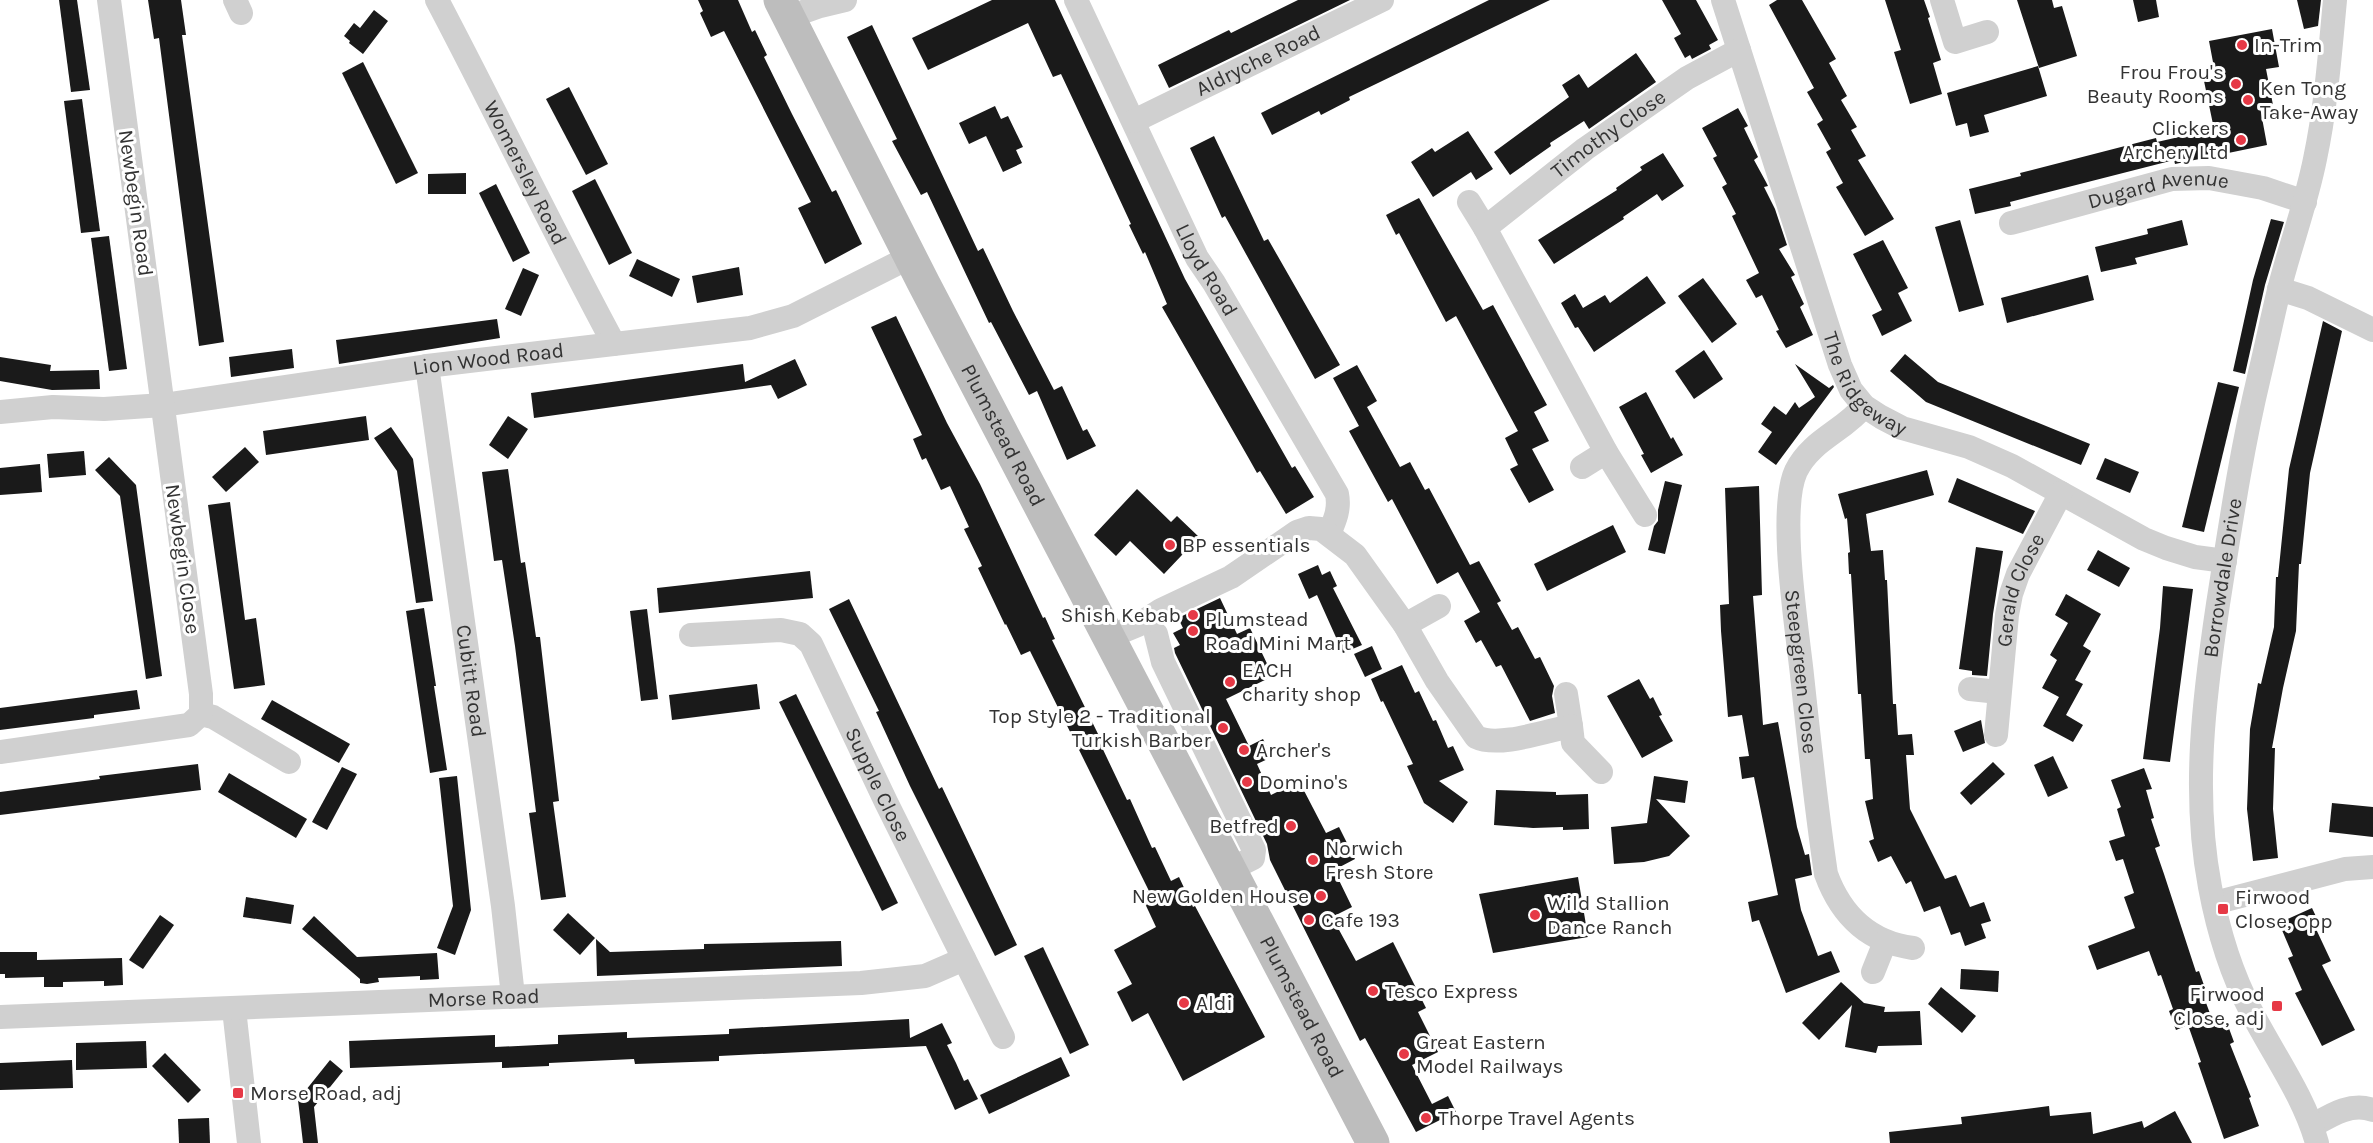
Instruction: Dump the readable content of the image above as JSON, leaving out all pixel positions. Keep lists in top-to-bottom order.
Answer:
{
  "streets": {
    "main road": ["Plumstead Road"],
    "street": [
      "Aldryche Road",
      "Timothy Close",
      "Womersley Road",
      "Dugard Avenue",
      "Newbegin Road",
      "Lloyd Road",
      "Lion Wood Road",
      "The Ridgeway",
      "Newbegin Close",
      "Borrowdale Drive",
      "Gerald Close",
      "Steepgreen Close",
      "Cubitt Road",
      "Supple Close",
      "Morse Road"
    ]
  },
  "crossings": [
    ["Aldryche Road", "Lloyd Road"],
    ["Timothy Close", "The Ridgeway"],
    ["Womersley Road", "Lion Wood Road"],
    ["Dugard Avenue", "Borrowdale Drive"],
    ["Newbegin Road", "Lion Wood Road"],
    ["Newbegin Road", "Newbegin Close"],
    ["Lion Wood Road", "Plumstead Road"],
    ["Lion Wood Road", "Newbegin Close"],
    ["Lion Wood Road", "Cubitt Road"],
    ["The Ridgeway", "Borrowdale Drive"],
    ["The Ridgeway", "Gerald Close"],
    ["The Ridgeway", "Steepgreen Close"],
    ["Cubitt Road", "Morse Road"],
    ["Supple Close", "Morse Road"]
  ],
  "places": {
    "other": [
      "In-Trim",
      "Frou Frou's Beauty Rooms",
      "Ken Tong Take-Away",
      "Clickers Archery Ltd",
      "BP essentials",
      "Shish Kebab",
      "Plumstead Road Mini Mart",
      "EACH charity shop",
      "Top Style 2 - Traditional Turkish Barber",
      "Archer's",
      "Domino's",
      "Betfred",
      "Norwich Fresh Store",
      "New Golden House",
      "Wild Stallion Dance Ranch",
      "Cafe 193",
      "Tesco Express",
      "Aldi",
      "Great Eastern Model Railways",
      "Thorpe Travel Agents"
    ],
    "transit": ["Firwood Close, opp", "Firwood Close, adj", "Morse Road, adj"]
  }
}
